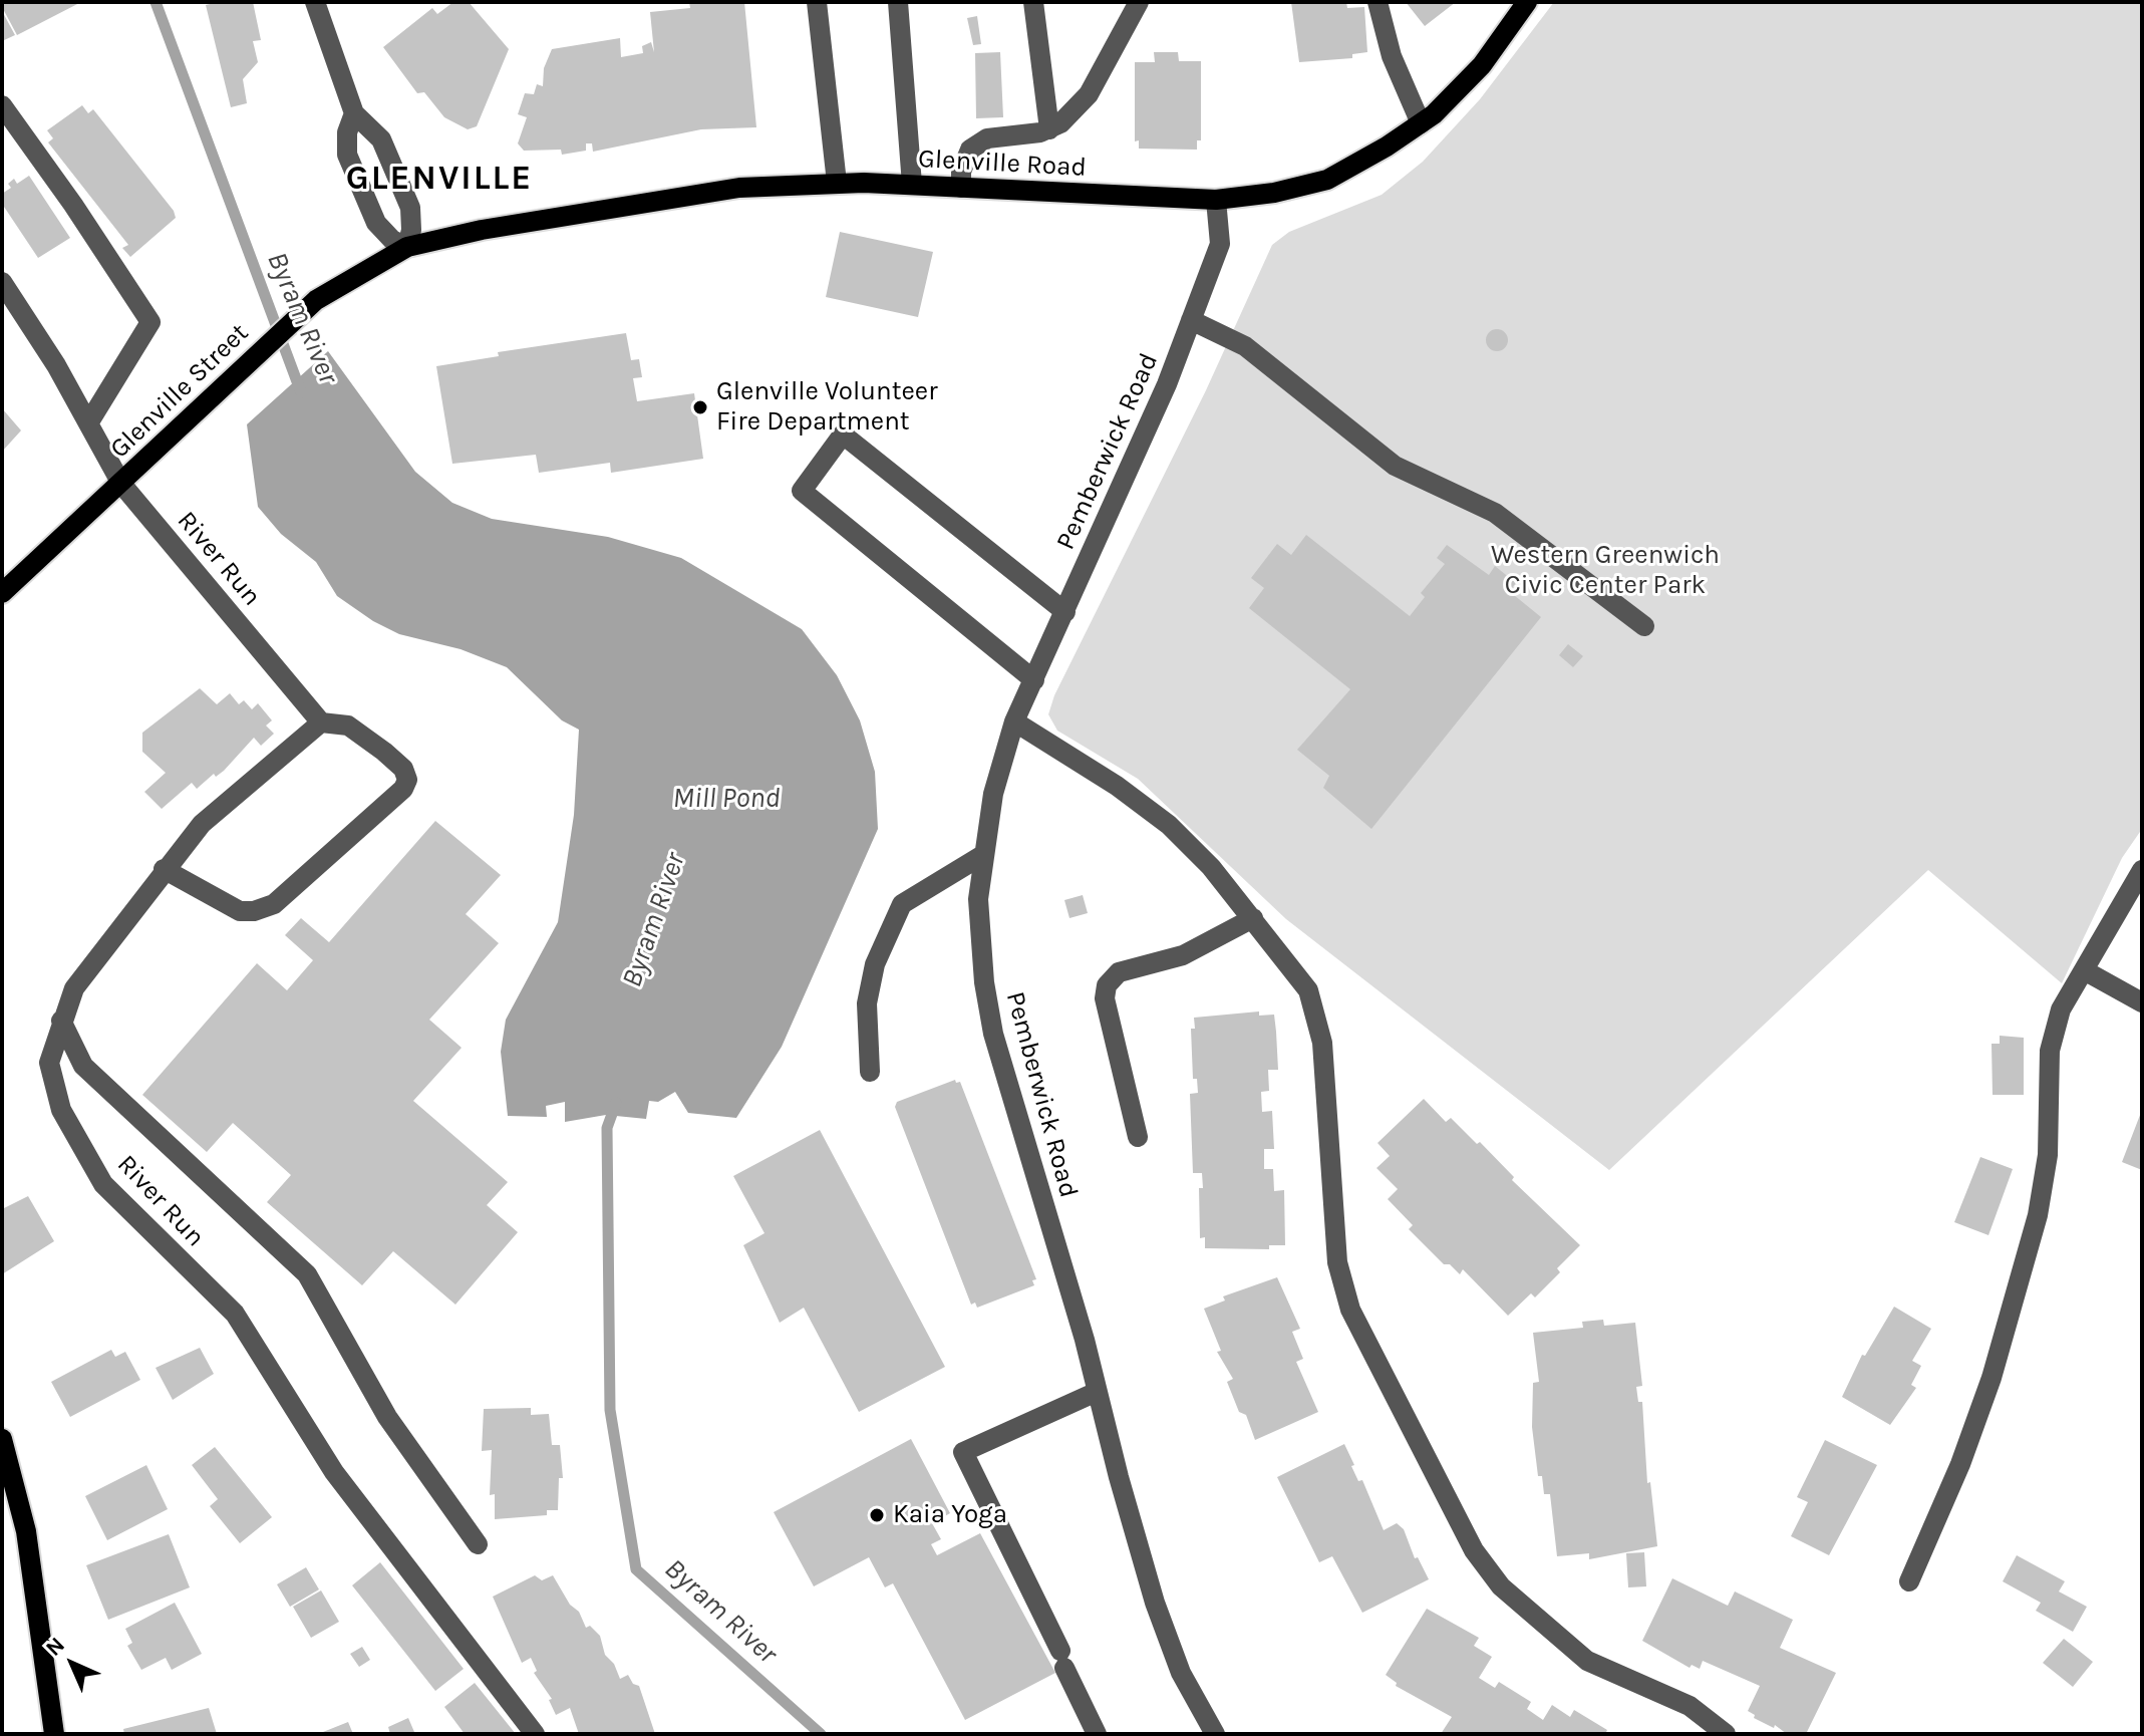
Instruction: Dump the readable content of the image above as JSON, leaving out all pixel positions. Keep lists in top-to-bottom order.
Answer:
{
  "streets": {
    "main road": ["Glenville Road", "Glenville Street"],
    "street": ["Pemberwick Road", "River Run"]
  },
  "crossings": [
    ["Glenville Road", "Glenville Street"],
    ["Glenville Road", "Pemberwick Road"],
    ["Glenville Street", "River Run"]
  ],
  "districts": ["GLENVILLE"],
  "water": ["Byram River", "Mill Pond"],
  "parks": ["Western Greenwich Civic Center Park"],
  "places": ["Glenville Volunteer Fire Department", "Kaia Yoga"],
  "north": "top left"
}
